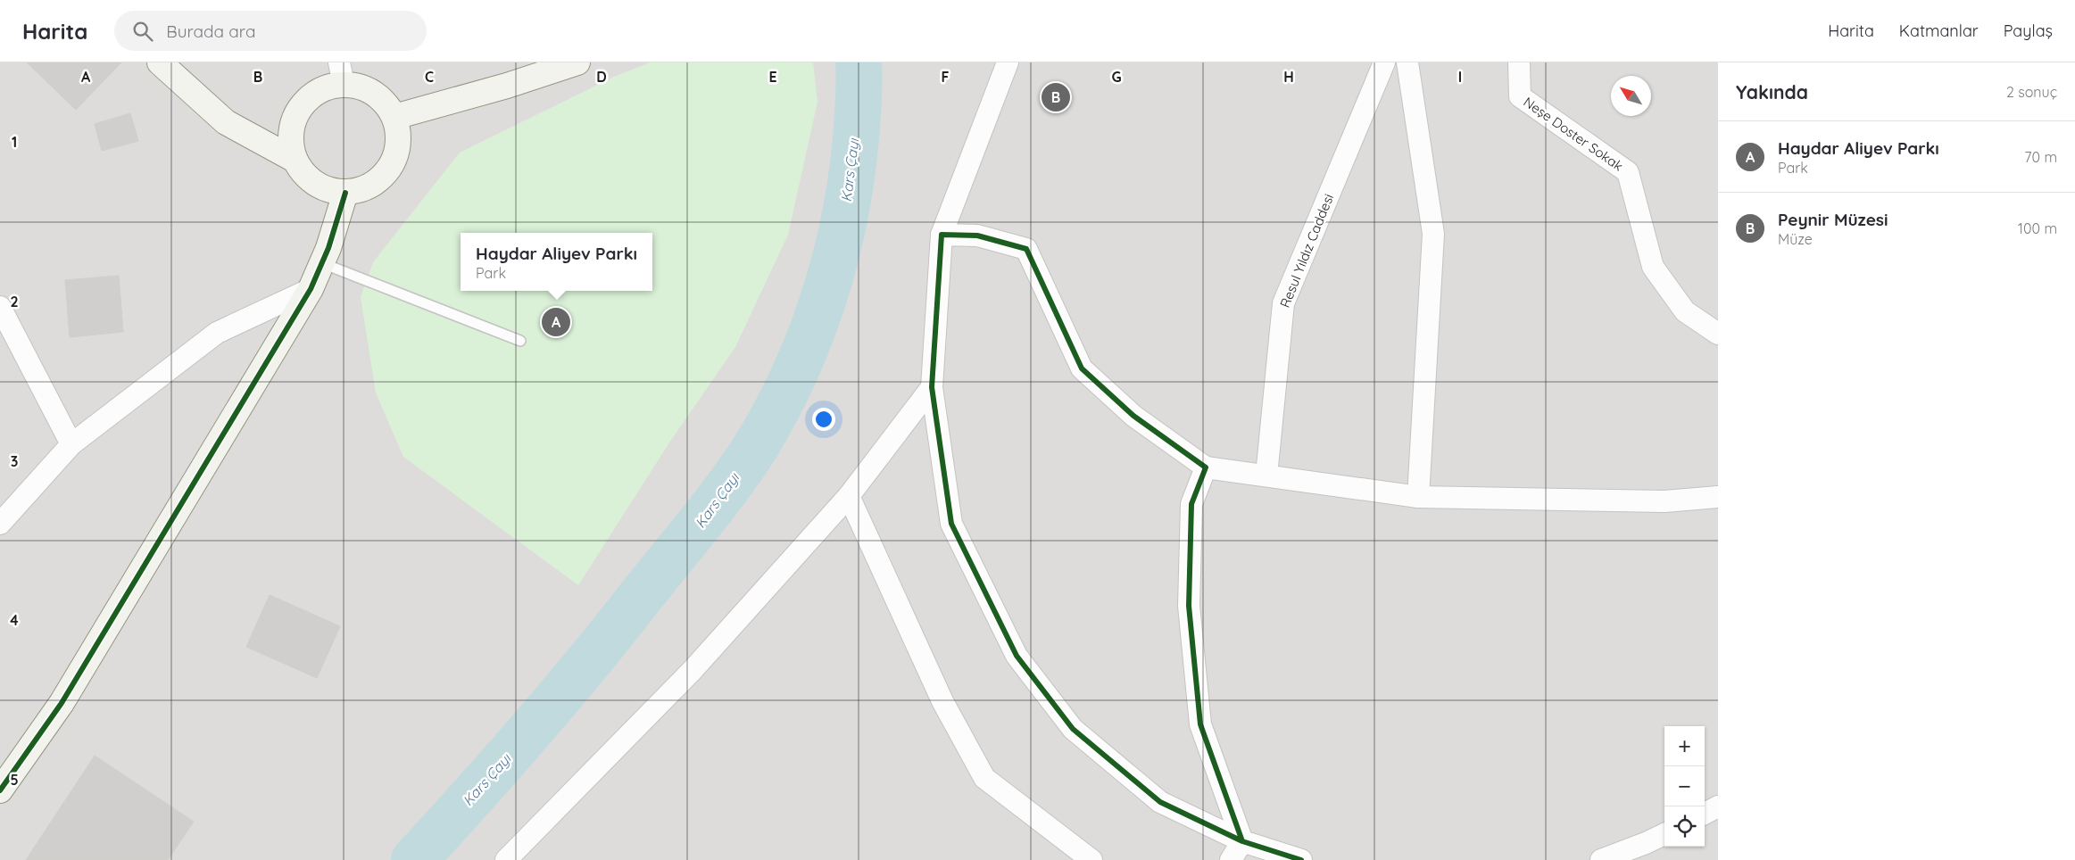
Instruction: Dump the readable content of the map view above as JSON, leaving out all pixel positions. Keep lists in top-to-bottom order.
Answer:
{
  "streets": {
    "street": ["Neşe Doster Sokak", "Resul Yıldız Caddesi"]
  },
  "water": ["Kars Çayı"],
  "north": "top left",
  "page": {
    "header": "Harita",
    "search": "Burada ara",
    "nav": ["Harita", "Katmanlar", "Paylaş"],
    "heading": ["Yakında", "2 sonuç"],
    "pins": ["B", "A"],
    "list": [
      {
        "mark": "A",
        "name": "Haydar Aliyev Parkı",
        "note": "Park",
        "value": "70 m"
      },
      {
        "mark": "B",
        "name": "Peynir Müzesi",
        "note": "Müze",
        "value": "100 m"
      }
    ],
    "popup": ["Haydar Aliyev Parkı", "Park"],
    "map_buttons": ["+", "−"]
  },
  "grid": {
    "columns": [
      "A",
      "B",
      "C",
      "D",
      "E",
      "F",
      "G",
      "H",
      "I"
    ],
    "rows": [
      "1",
      "2",
      "3",
      "4",
      "5"
    ]
  }
}
